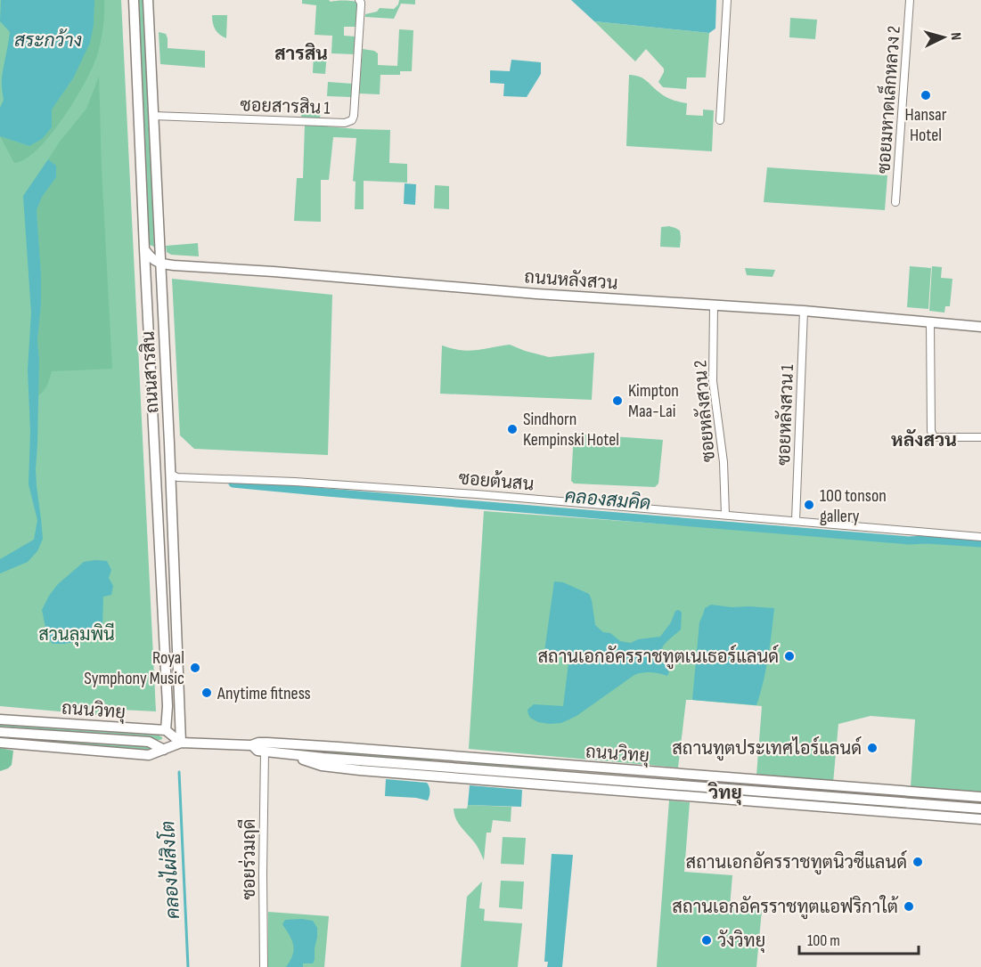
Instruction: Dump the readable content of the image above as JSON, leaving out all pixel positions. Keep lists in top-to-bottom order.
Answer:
{
  "streets": {
    "main road": ["ถนนหลังสวน", "ถนนสารสิน", "ถนนวิทยุ"],
    "street": [
      "ซอยมหาดเล็กหลวง 2",
      "ซอยสารสิน 1",
      "ซอยหลังสวน 2",
      "ซอยหลังสวน 1",
      "ซอยต้นสน",
      "ซอยร่วมฤดี"
    ]
  },
  "crossings": [
    ["ซอยสารสิน 1", "ถนนสารสิน"],
    ["ถนนหลังสวน", "ถนนสารสิน"],
    ["ถนนหลังสวน", "ซอยหลังสวน 2"],
    ["ถนนหลังสวน", "ซอยหลังสวน 1"],
    ["ถนนสารสิน", "ซอยต้นสน"],
    ["ถนนสารสิน", "ถนนวิทยุ"],
    ["ซอยหลังสวน 2", "ซอยต้นสน"],
    ["ซอยหลังสวน 1", "ซอยต้นสน"],
    ["ถนนวิทยุ", "ซอยร่วมฤดี"]
  ],
  "districts": ["สารสิน", "หลังสวน", "วิทยุ"],
  "water": ["สระกว้าง", "คลองสมคิด", "คลองไผ่สิงโต"],
  "parks": ["สวนลุมพินี"],
  "places": [
    "Hansar Hotel",
    "Kimpton Maa-Lai",
    "Sindhorn Kempinski Hotel",
    "100 tonson gallery",
    "สถานเอกอัครราชทูตเนเธอร์แลนด์",
    "Royal Symphony Music",
    "Anytime fitness",
    "สถานทูตประเทศไอร์แลนด์",
    "สถานเอกอัครราชทูตนิวซีแลนด์",
    "สถานเอกอัครราชทูตแอฟริกาใต้",
    "วังวิทยุ"
  ],
  "scale_bar": "100 m",
  "north": "right"
}
